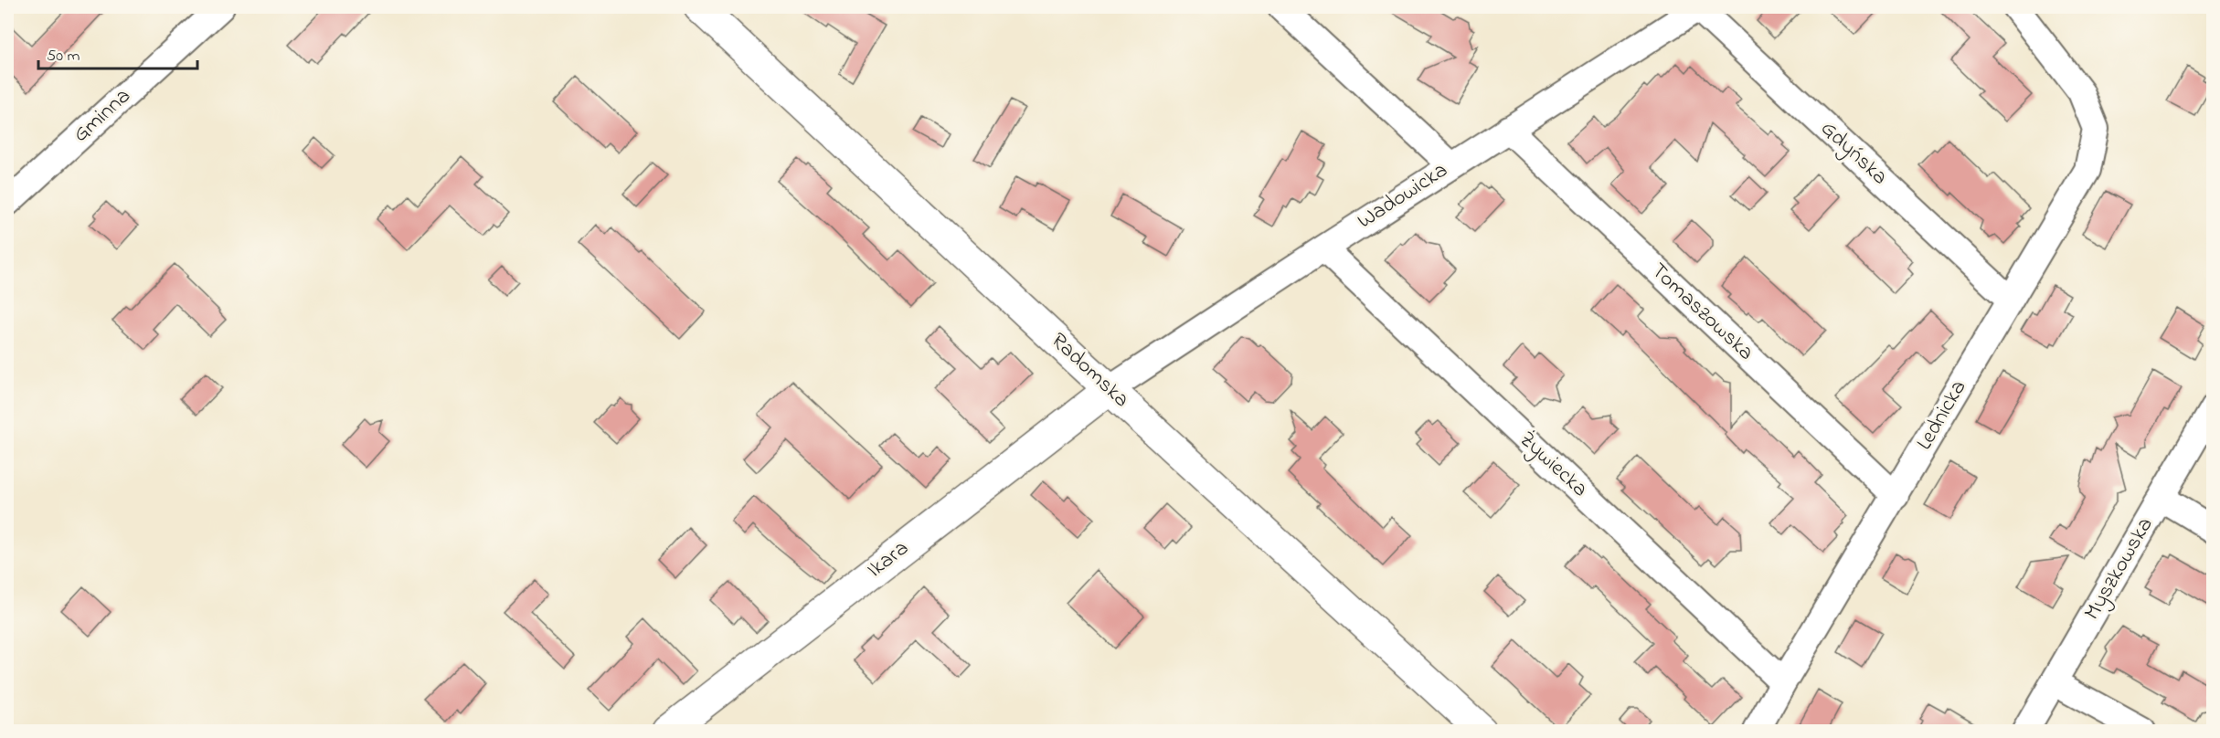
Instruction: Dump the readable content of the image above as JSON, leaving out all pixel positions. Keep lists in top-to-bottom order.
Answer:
{
  "streets": {
    "street": [
      "Gminna",
      "Gdyńska",
      "Wadowicka",
      "Tomaszowska",
      "Radomska",
      "Lednicka",
      "Żywiecka",
      "Ikara",
      "Myszkowska"
    ]
  },
  "crossings": [
    ["Gdyńska", "Wadowicka"],
    ["Gdyńska", "Lednicka"],
    ["Wadowicka", "Tomaszowska"],
    ["Wadowicka", "Radomska"],
    ["Wadowicka", "Żywiecka"],
    ["Wadowicka", "Ikara"],
    ["Tomaszowska", "Lednicka"],
    ["Radomska", "Ikara"],
    ["Lednicka", "Żywiecka"]
  ],
  "scale_bar": "50 m"
}
